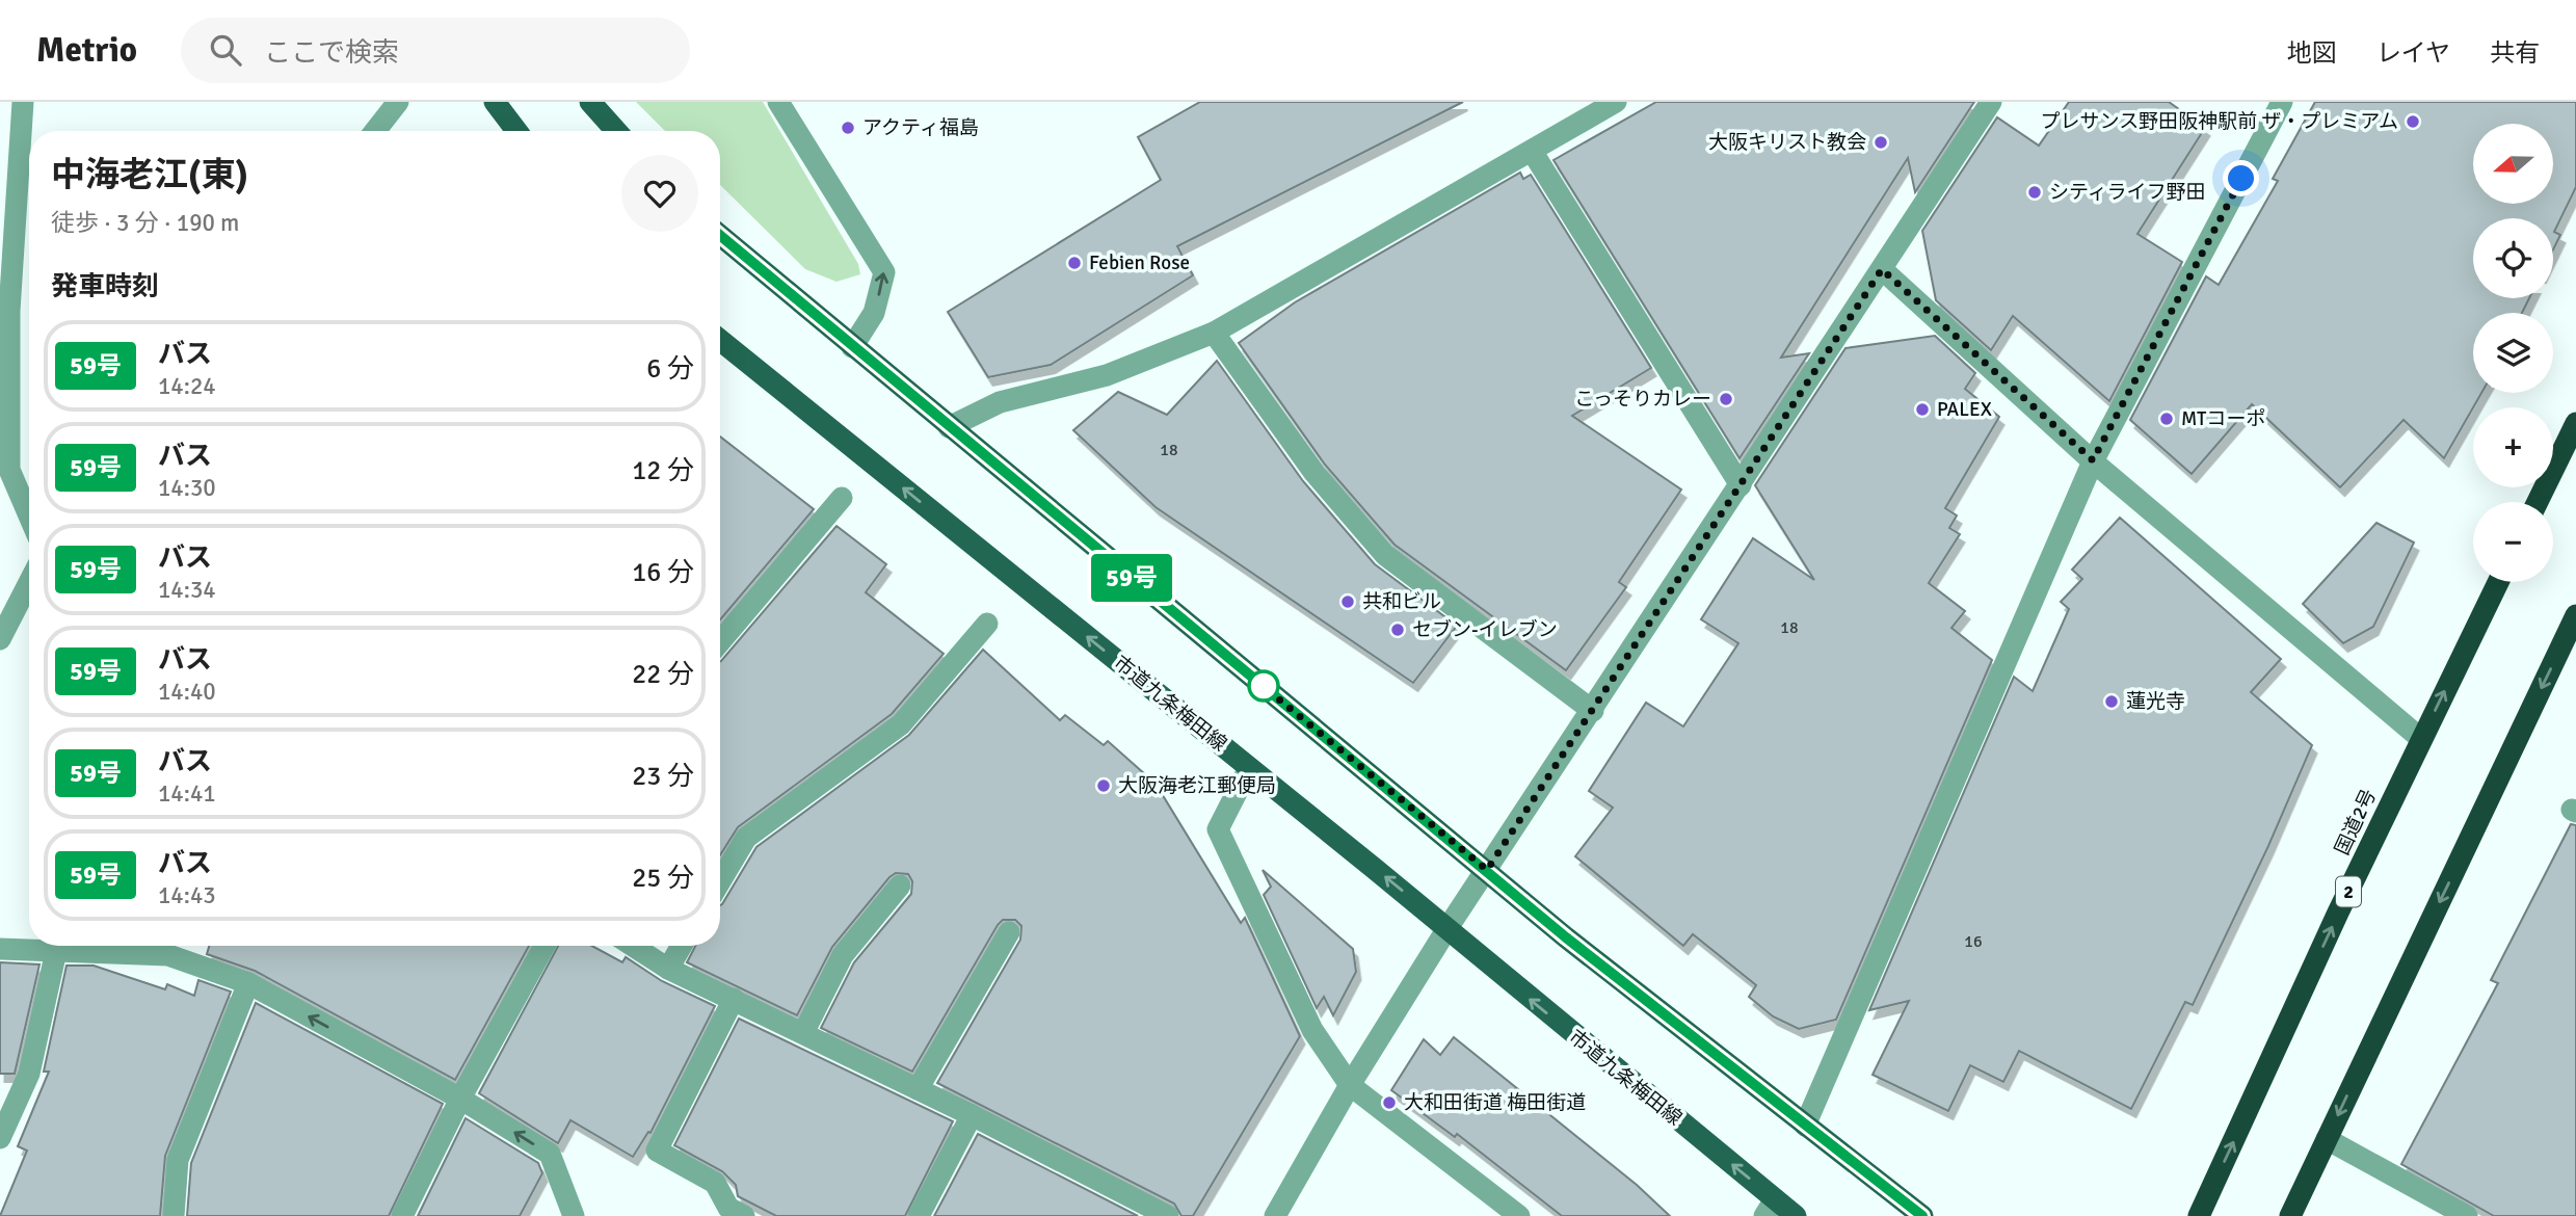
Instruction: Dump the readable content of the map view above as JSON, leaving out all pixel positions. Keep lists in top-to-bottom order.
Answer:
{
  "streets": {
    "highway": ["国道2号", "2"],
    "main road": ["市道九条梅田線"]
  },
  "places": [
    "プレサンス野田阪神駅前 ザ・プレミアム",
    "アクティ福島",
    "大阪キリスト教会",
    "シティライフ野田",
    "Febien Rose",
    "こっそりカレー",
    "PALEX",
    "MTコーポ",
    "共和ビル",
    "セブン-イレブン",
    "蓮光寺",
    "大阪海老江郵便局",
    "大和田街道 梅田街道"
  ],
  "lines": ["bus line 59号"],
  "house_numbers": ["18", "18", "16"],
  "north": "left",
  "page": {
    "header": "Metrio",
    "search": "ここで検索",
    "nav": ["地図", "レイヤ", "共有"],
    "on_map": "59号",
    "map_buttons": ["+", "−"],
    "heading": [
      ["中海老江(東)", "徒歩 · 3 分 · 190 m"],
      "発車時刻"
    ],
    "list": [
      {
        "mark": "59号",
        "name": "バス",
        "note": "14:24",
        "value": "6 分"
      },
      {
        "mark": "59号",
        "name": "バス",
        "note": "14:30",
        "value": "12 分"
      },
      {
        "mark": "59号",
        "name": "バス",
        "note": "14:34",
        "value": "16 分"
      },
      {
        "mark": "59号",
        "name": "バス",
        "note": "14:40",
        "value": "22 分"
      },
      {
        "mark": "59号",
        "name": "バス",
        "note": "14:41",
        "value": "23 分"
      },
      {
        "mark": "59号",
        "name": "バス",
        "note": "14:43",
        "value": "25 分"
      }
    ]
  }
}
